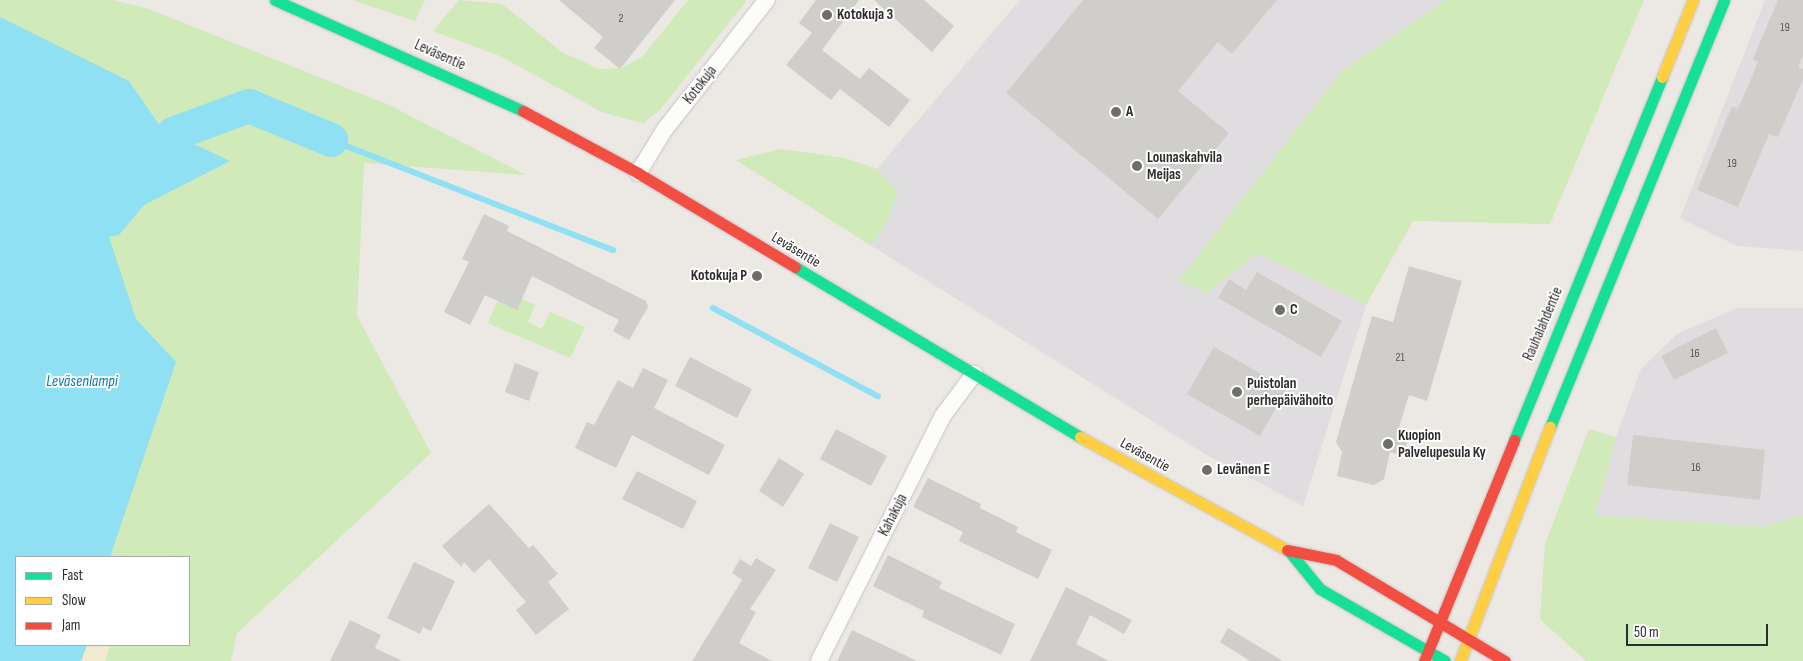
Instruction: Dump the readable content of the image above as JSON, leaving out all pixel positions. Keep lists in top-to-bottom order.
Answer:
{
  "streets": {
    "main road": ["Leväsentie", "Rauhalahdentie"],
    "street": ["Kotokuja", "Kahakuja"]
  },
  "crossings": [
    ["Leväsentie", "Kotokuja"],
    ["Leväsentie", "Rauhalahdentie"],
    ["Leväsentie", "Kahakuja"]
  ],
  "water": ["Leväsenlampi"],
  "places": [
    "Kotokuja 3",
    "A",
    "Lounaskahvila Meijas",
    "Kotokuja P",
    "C",
    "Puistolan perhepäivähoito",
    "Kuopion Palvelupesula Ky",
    "Levänen E"
  ],
  "house_numbers": [
    "2",
    "19",
    "19",
    "16",
    "21",
    "16"
  ],
  "legend": ["Fast", "Slow", "Jam"],
  "scale_bar": "50 m"
}
